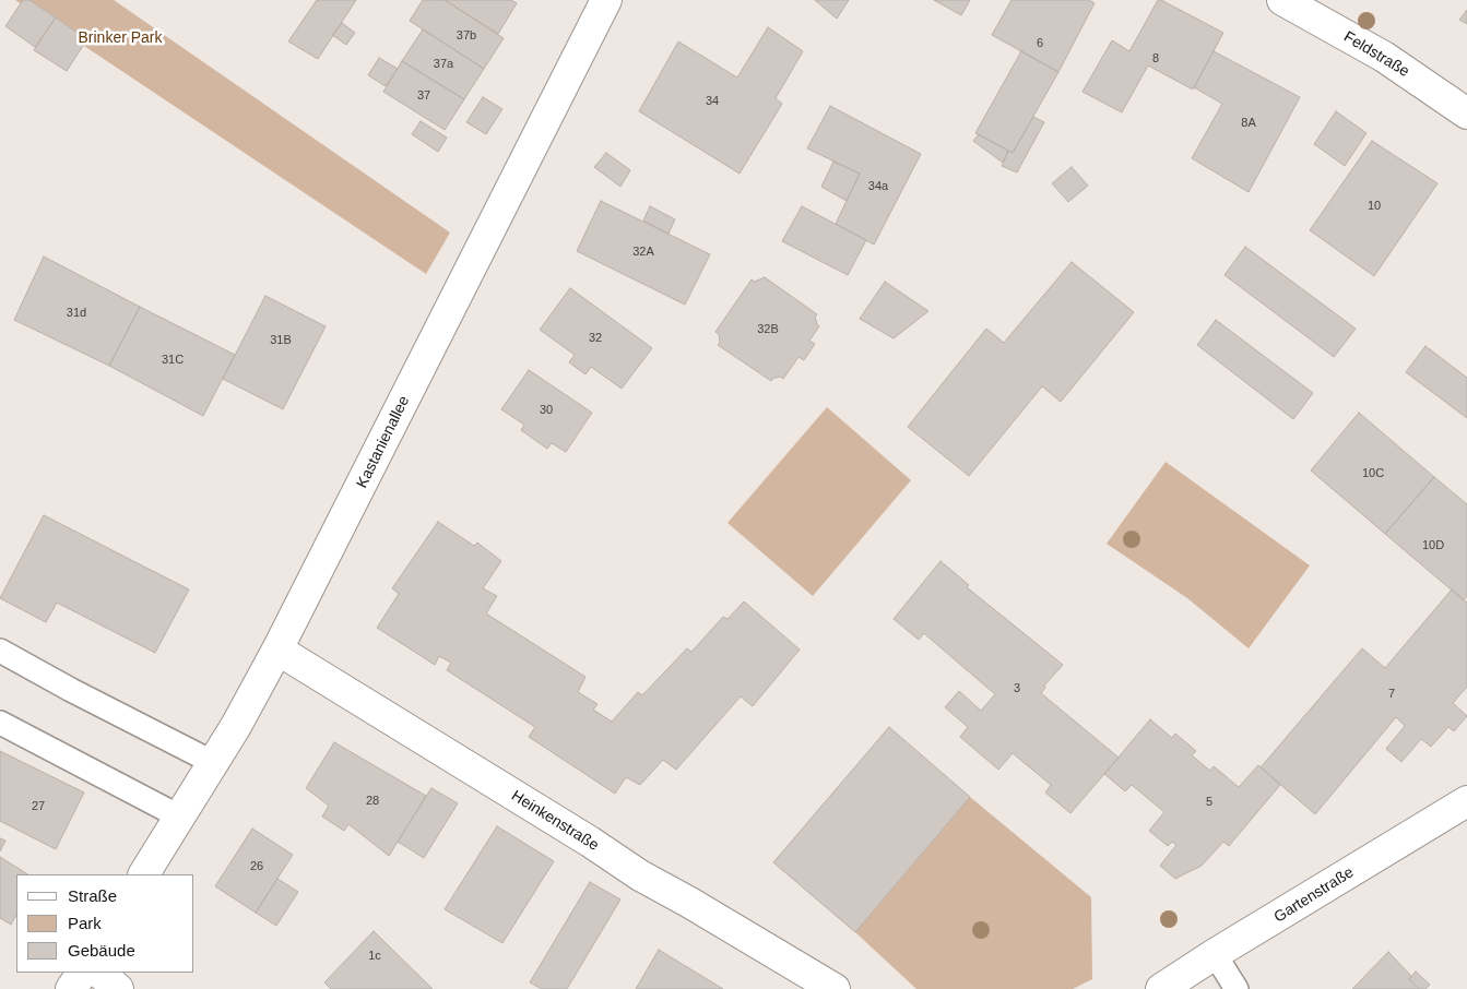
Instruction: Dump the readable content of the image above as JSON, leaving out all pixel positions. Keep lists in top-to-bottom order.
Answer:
{
  "streets": {
    "street": [
      "Feldstraße",
      "Kastanienallee",
      "Heinkenstraße",
      "Gartenstraße"
    ]
  },
  "crossings": [
    ["Kastanienallee", "Heinkenstraße"]
  ],
  "parks": ["Brinker Park"],
  "house_numbers": [
    "37b",
    "6",
    "8",
    "37a",
    "37",
    "34",
    "8A",
    "34a",
    "10",
    "32A",
    "31d",
    "32B",
    "32",
    "31B",
    "31C",
    "30",
    "10C",
    "10D",
    "3",
    "7",
    "28",
    "5",
    "27",
    "26",
    "1c"
  ],
  "legend": ["Straße", "Park", "Gebäude"]
}
